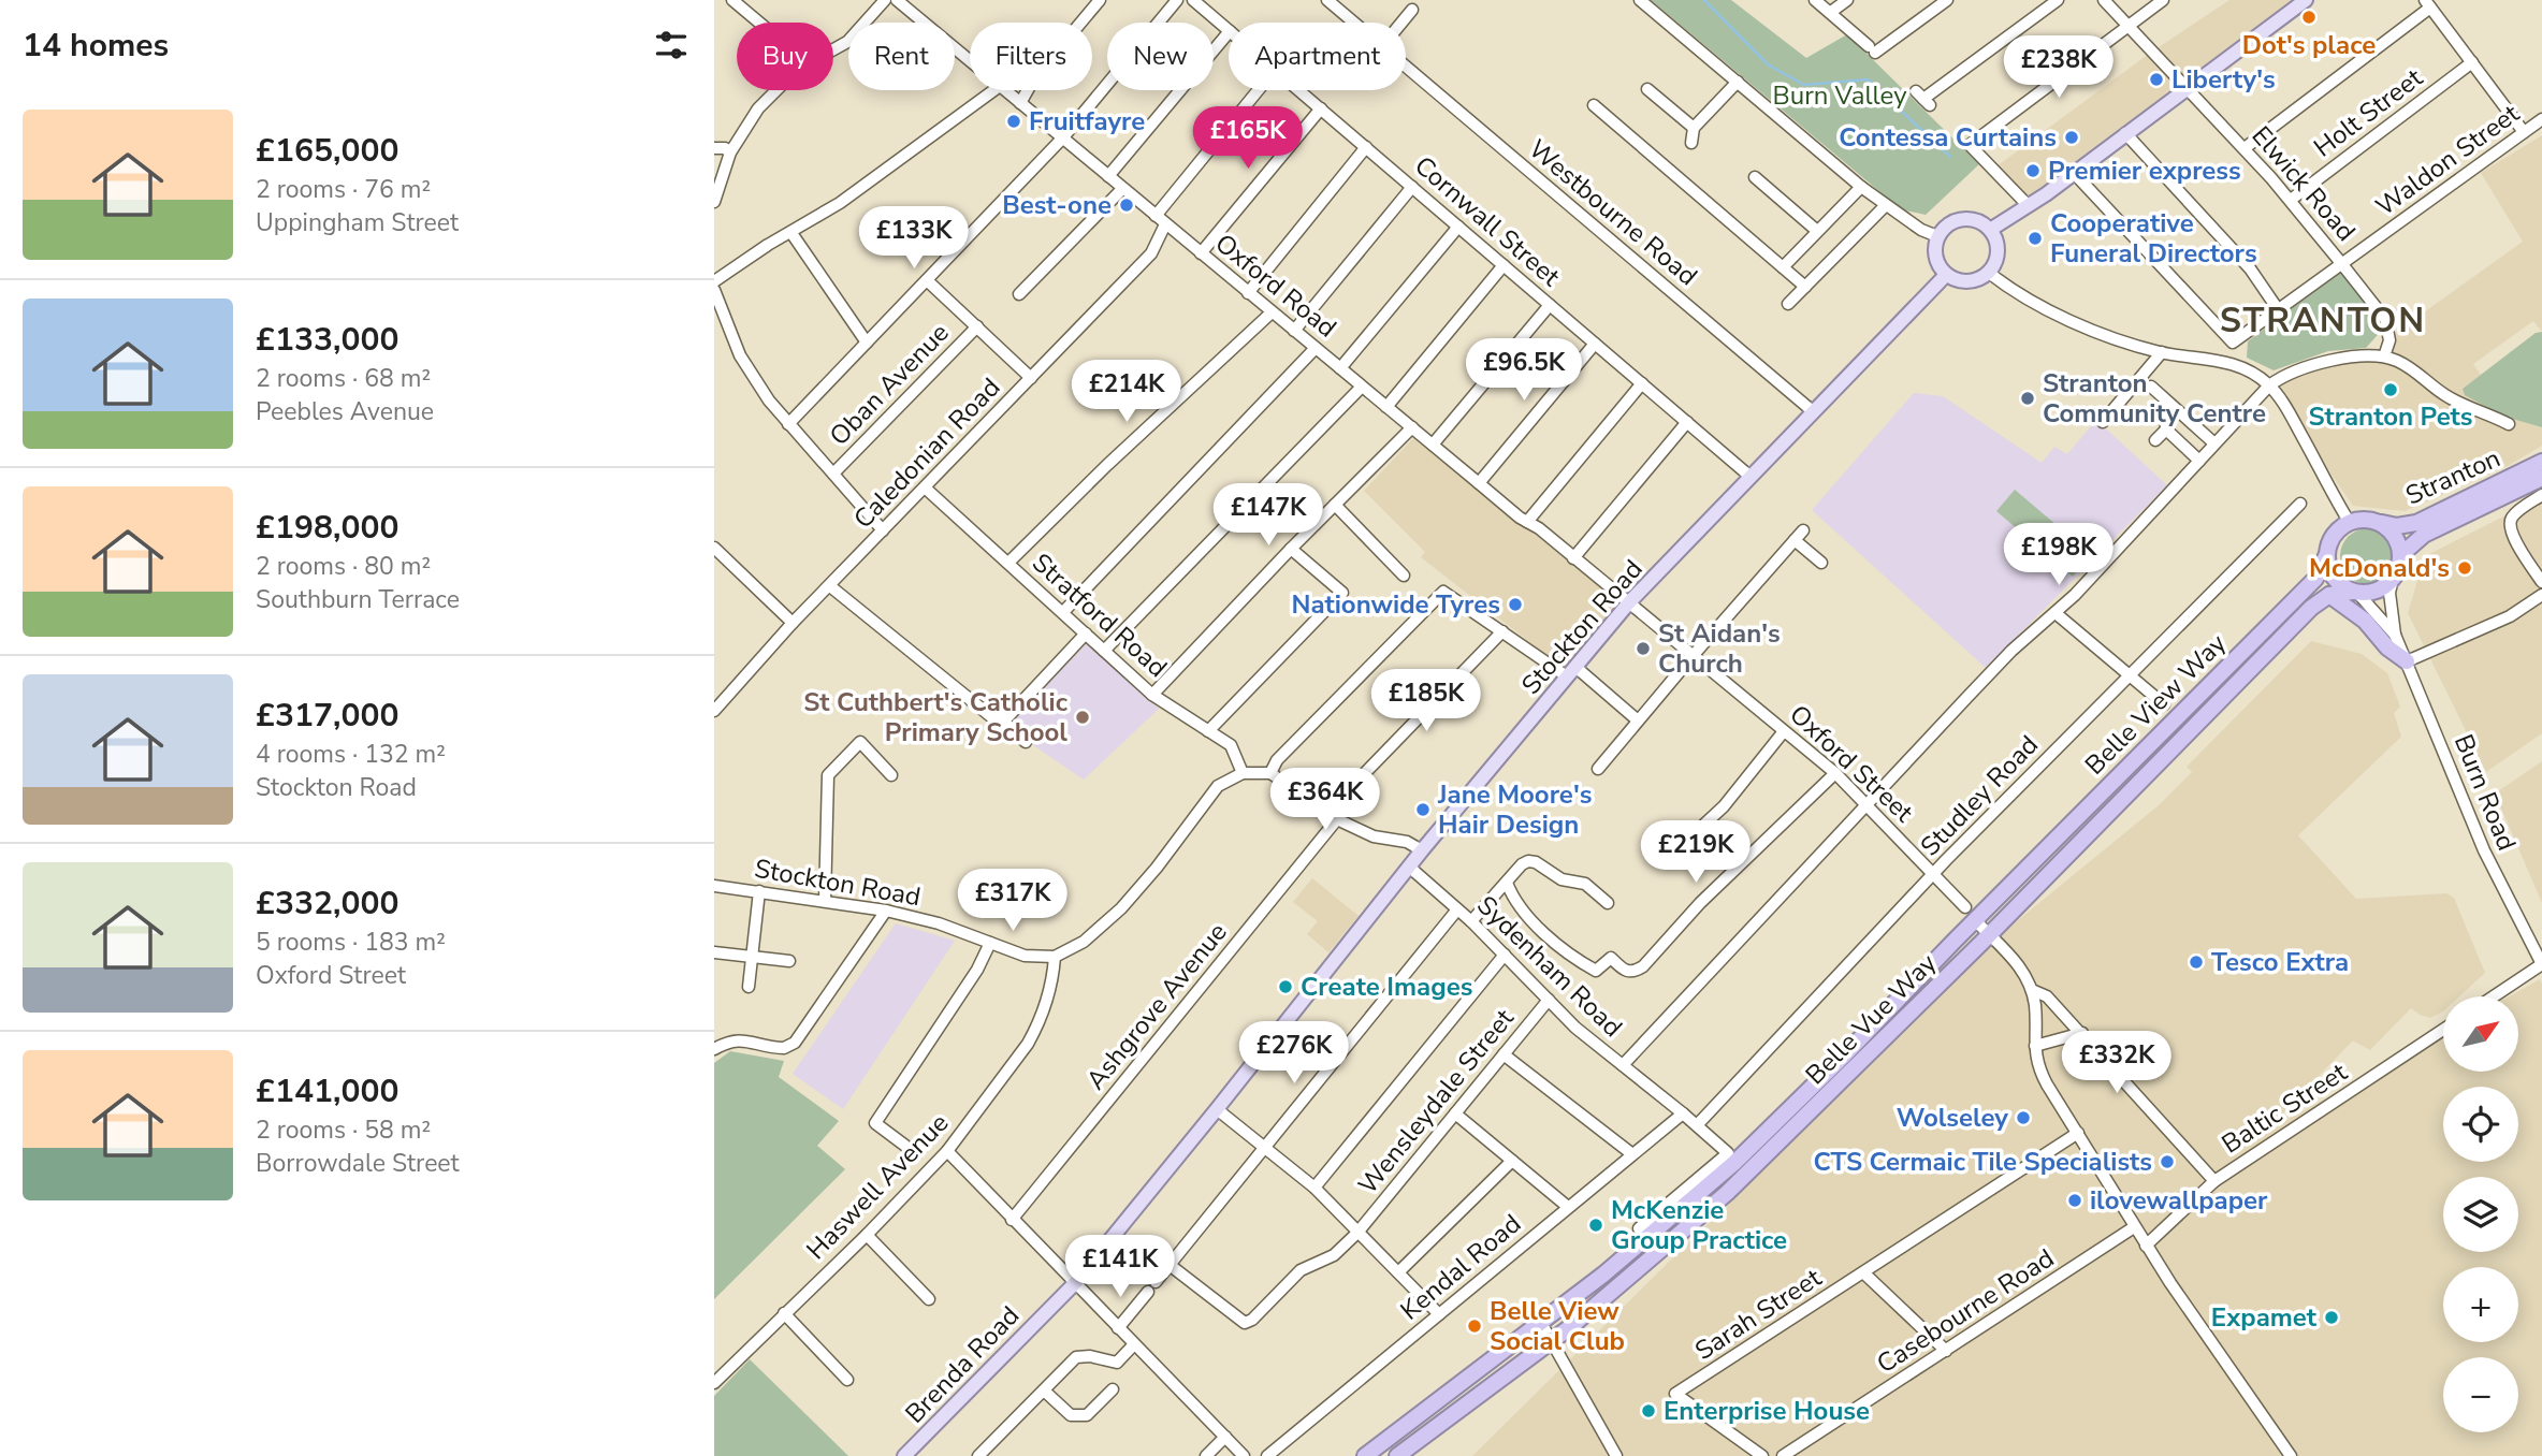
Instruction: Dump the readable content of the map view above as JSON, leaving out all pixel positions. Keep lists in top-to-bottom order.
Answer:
{
  "streets": {
    "highway": ["Stranton", "Belle View Way", "Belle Vue Way"],
    "main road": ["Stockton Road", "Brenda Road"],
    "street": [
      "Holt Street",
      "Waldon Street",
      "Elwick Road",
      "Westbourne Road",
      "Cornwall Street",
      "Oxford Road",
      "Oban Avenue",
      "Caledonian Road",
      "Stratford Road",
      "Oxford Street",
      "Burn Road",
      "Studley Road",
      "Sydenham Road",
      "Ashgrove Avenue",
      "Wensleydale Street",
      "Baltic Street",
      "Haswell Avenue",
      "Kendal Road",
      "Casebourne Road",
      "Sarah Street"
    ]
  },
  "crossings": [
    ["Holt Street", "Elwick Road"],
    ["Waldon Street", "Elwick Road"],
    ["Elwick Road", "Stranton"],
    ["Westbourne Road", "Stockton Road"],
    ["Cornwall Street", "Stockton Road"],
    ["Oxford Road", "Caledonian Road"],
    ["Oxford Road", "Stockton Road"],
    ["Oxford Road", "Oxford Street"],
    ["Caledonian Road", "Stratford Road"],
    ["Stranton", "Belle View Way"],
    ["Stranton", "Burn Road"],
    ["Stockton Road", "Oxford Street"],
    ["Stockton Road", "Haswell Avenue"],
    ["Stockton Road", "Brenda Road"],
    ["Belle View Way", "Burn Road"],
    ["Belle View Way", "Belle Vue Way"],
    ["Oxford Street", "Studley Road"],
    ["Oxford Street", "Belle Vue Way"],
    ["Studley Road", "Sydenham Road"],
    ["Sydenham Road", "Wensleydale Street"],
    ["Sydenham Road", "Kendal Road"],
    ["Sydenham Road", "Brenda Road"]
  ],
  "districts": ["STRANTON"],
  "parks": ["Burn Valley"],
  "places": [
    "Dot's place",
    "Liberty's",
    "Fruitfayre",
    "Contessa Curtains",
    "Premier express",
    "Best-one",
    "Cooperative Funeral Directors",
    "Stranton Pets",
    "Stranton Community Centre",
    "McDonald's",
    "Nationwide Tyres",
    "St Aidan's Church",
    "St Cuthbert's Catholic Primary School",
    "Jane Moore's Hair Design",
    "Tesco Extra",
    "Create Images",
    "Wolseley",
    "CTS Cermaic Tile Specialists",
    "ilovewallpaper",
    "McKenzie Group Practice",
    "Expamet",
    "Belle View Social Club",
    "Enterprise House"
  ],
  "north": "top right",
  "page": {
    "heading": "14 homes",
    "chip": [
      "Buy",
      "Rent",
      "Filters",
      "New",
      "Apartment"
    ],
    "price": [
      "£238K",
      "£165K",
      "£133K",
      "£96.5K",
      "£214K",
      "£147K",
      "£198K",
      "£185K",
      "£364K",
      "£219K",
      "£317K",
      "£276K",
      "£332K",
      "£141K"
    ],
    "list": [
      {
        "name": "£165,000",
        "note": "2 rooms · 76 m² · Uppingham Street"
      },
      {
        "name": "£133,000",
        "note": "2 rooms · 68 m² · Peebles Avenue"
      },
      {
        "name": "£198,000",
        "note": "2 rooms · 80 m² · Southburn Terrace"
      },
      {
        "name": "£317,000",
        "note": "4 rooms · 132 m² · Stockton Road"
      },
      {
        "name": "£332,000",
        "note": "5 rooms · 183 m² · Oxford Street"
      },
      {
        "name": "£141,000",
        "note": "2 rooms · 58 m² · Borrowdale Street"
      }
    ],
    "map_buttons": ["+", "−"]
  }
}
